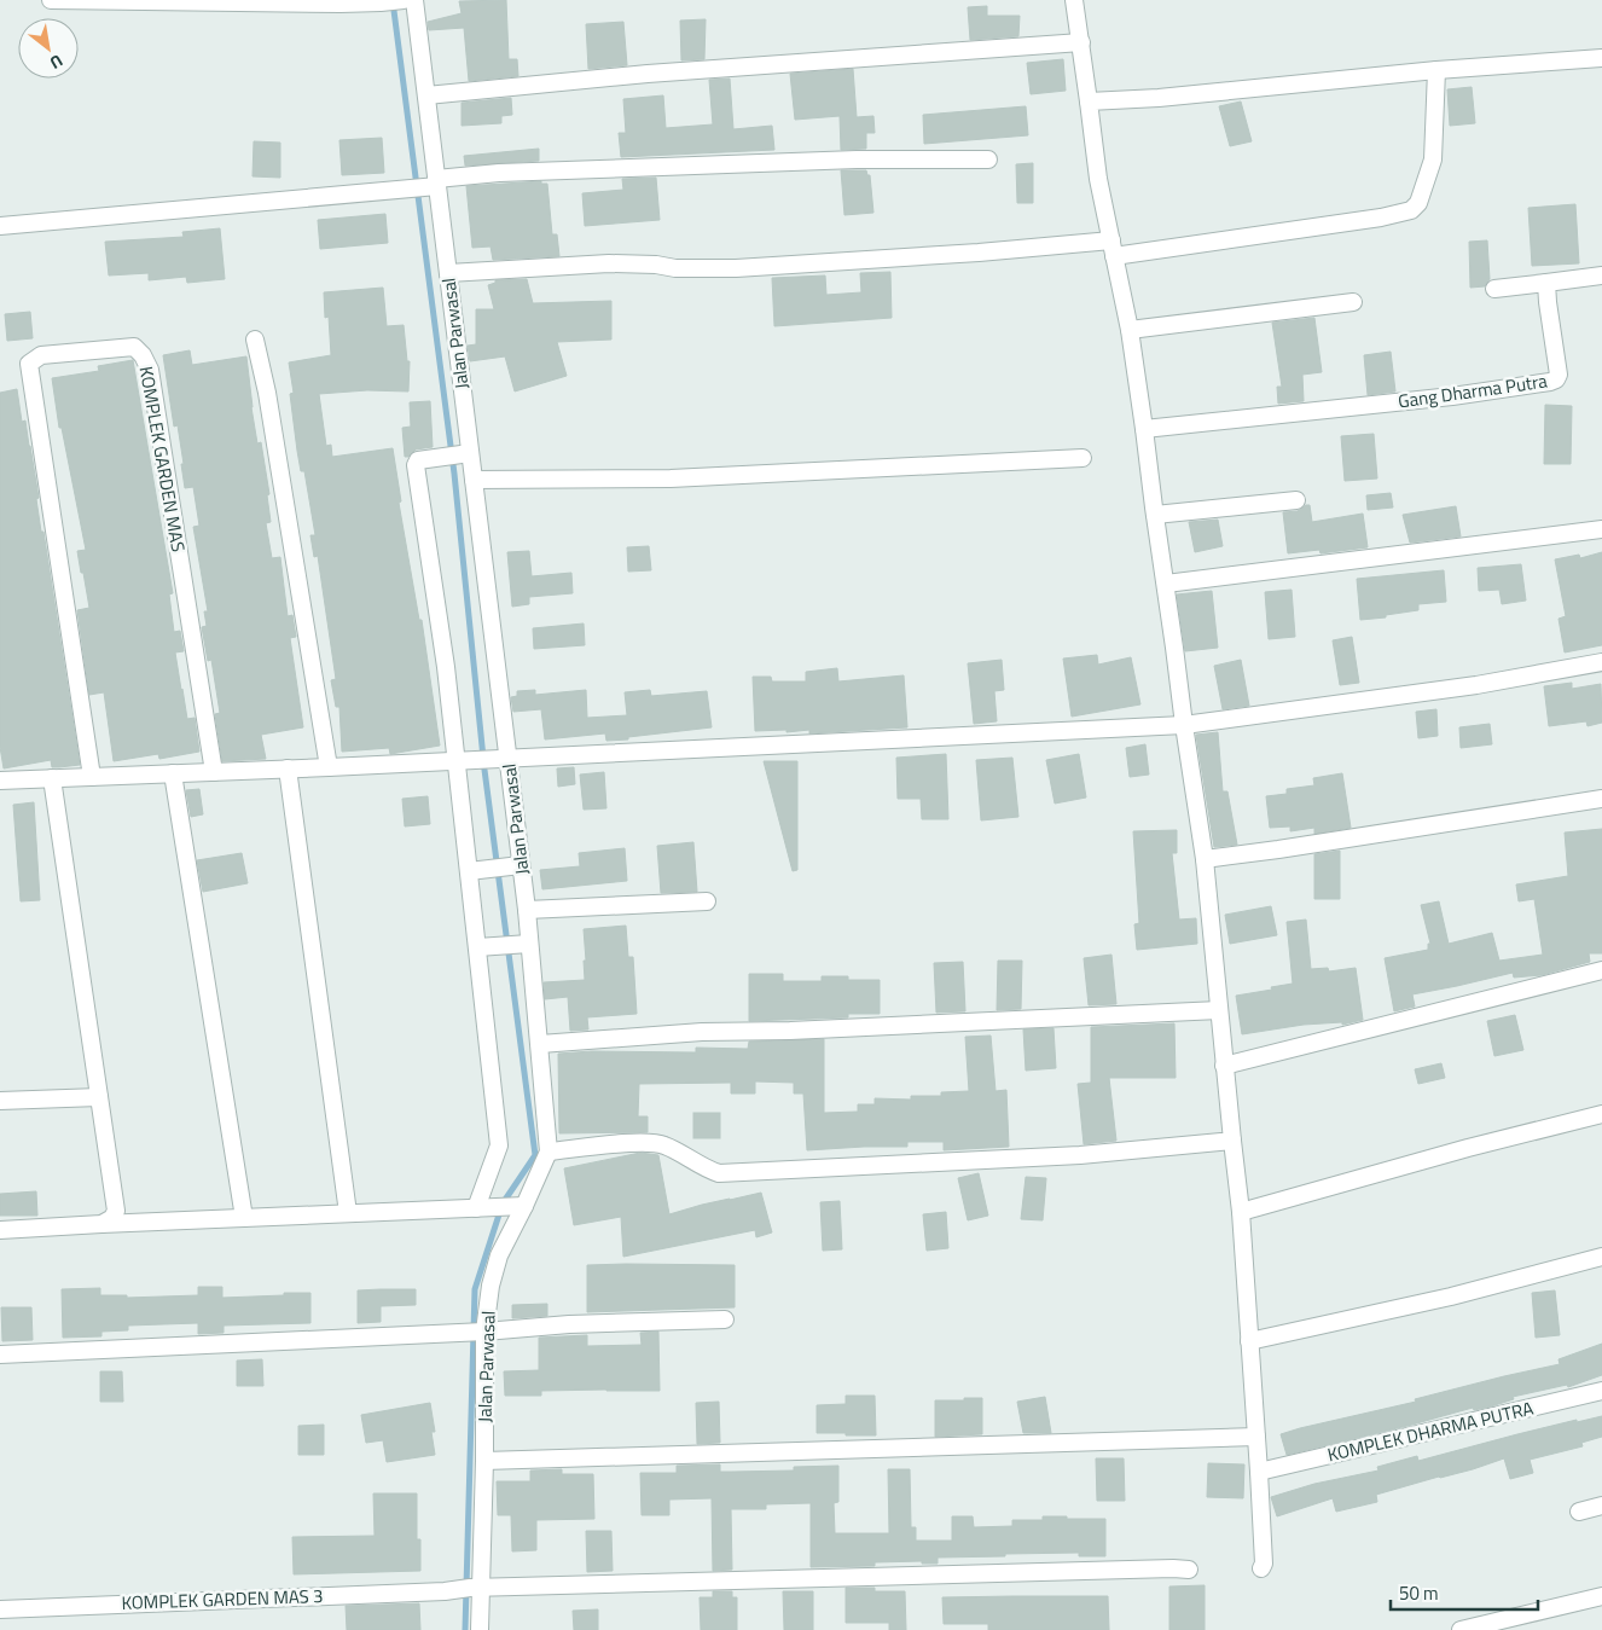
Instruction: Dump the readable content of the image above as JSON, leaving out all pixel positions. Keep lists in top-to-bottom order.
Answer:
{
  "streets": {
    "street": [
      "Jalan Parwasal",
      "Gang Dharma Putra",
      "KOMPLEK GARDEN MAS",
      "KOMPLEK DHARMA PUTRA",
      "KOMPLEK GARDEN MAS 3"
    ]
  },
  "crossings": [
    ["Jalan Parwasal", "KOMPLEK GARDEN MAS 3"]
  ],
  "scale_bar": "50 m",
  "north": "bottom right"
}
